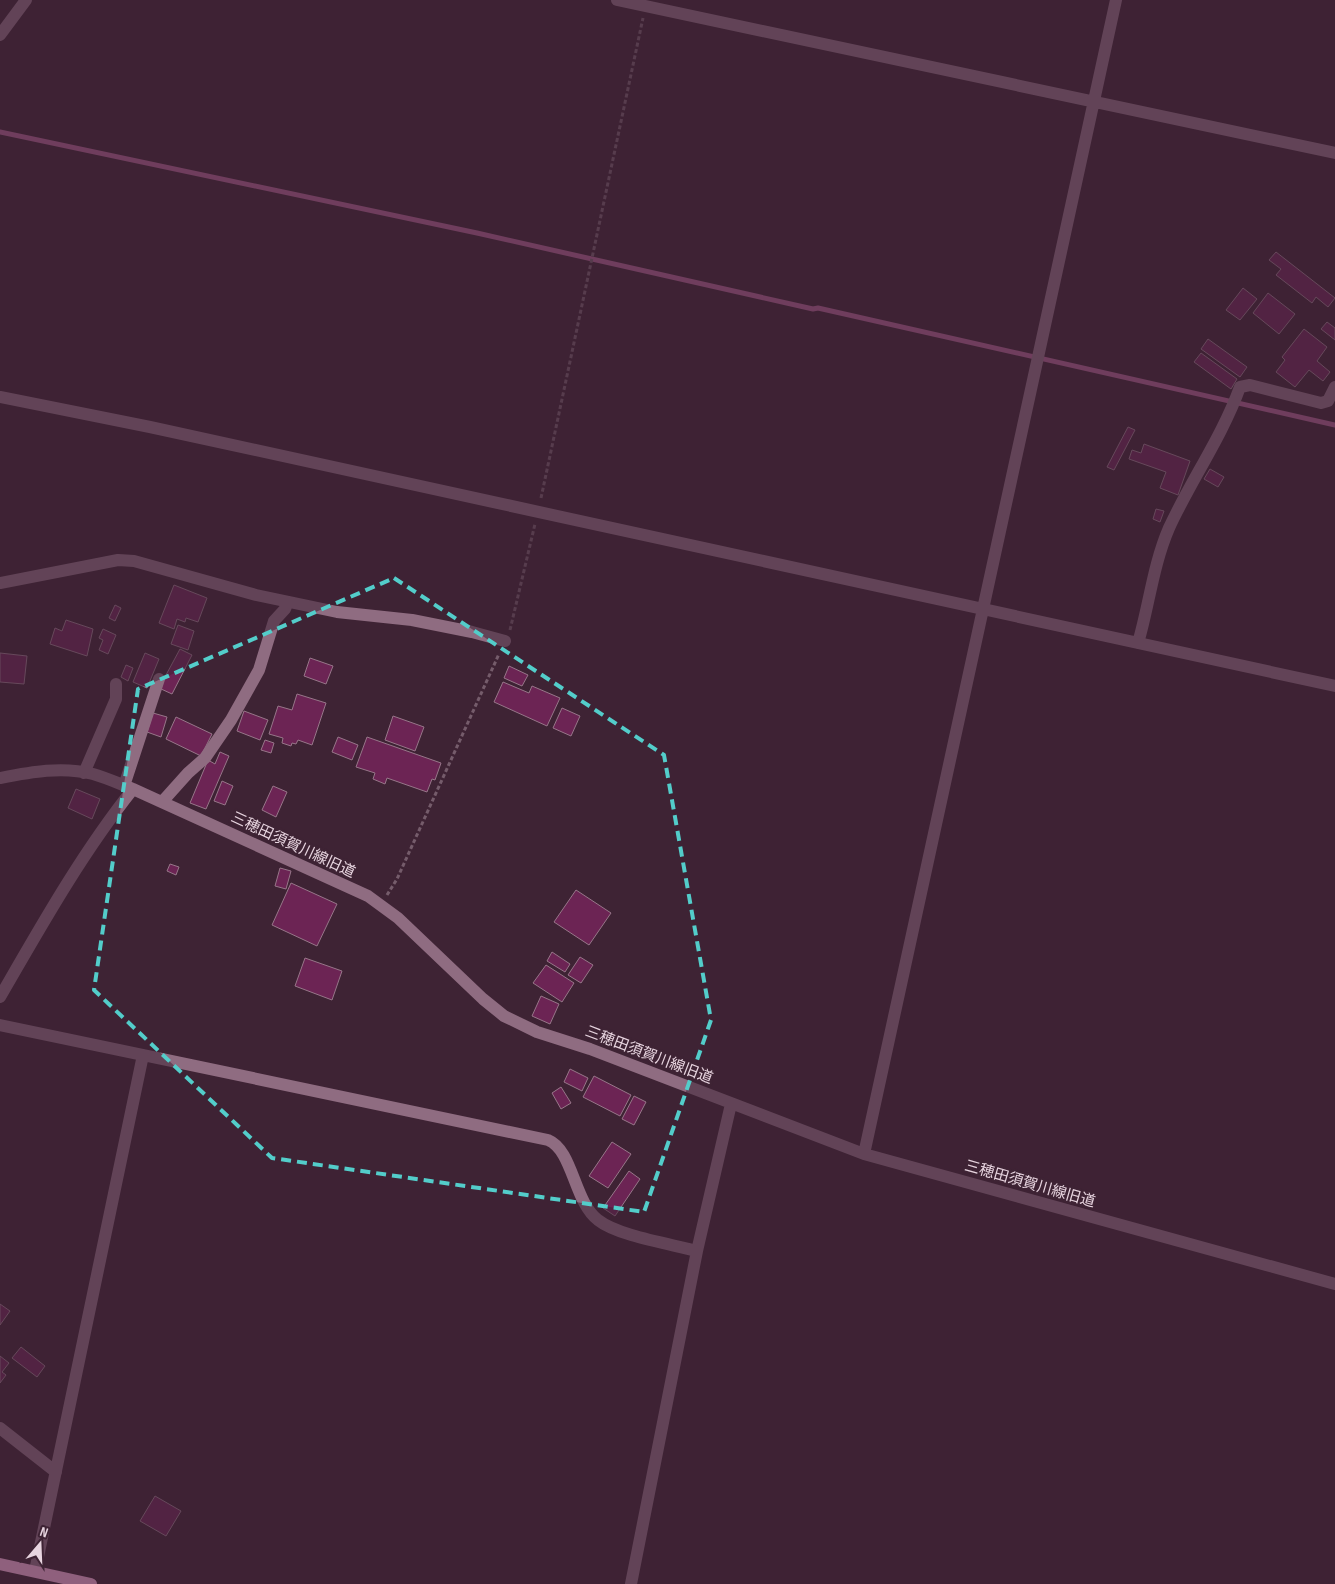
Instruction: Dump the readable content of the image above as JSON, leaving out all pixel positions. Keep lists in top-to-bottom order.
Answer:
{
  "streets": {
    "street": ["三穂田須賀川線旧道"]
  },
  "north": "top"
}
